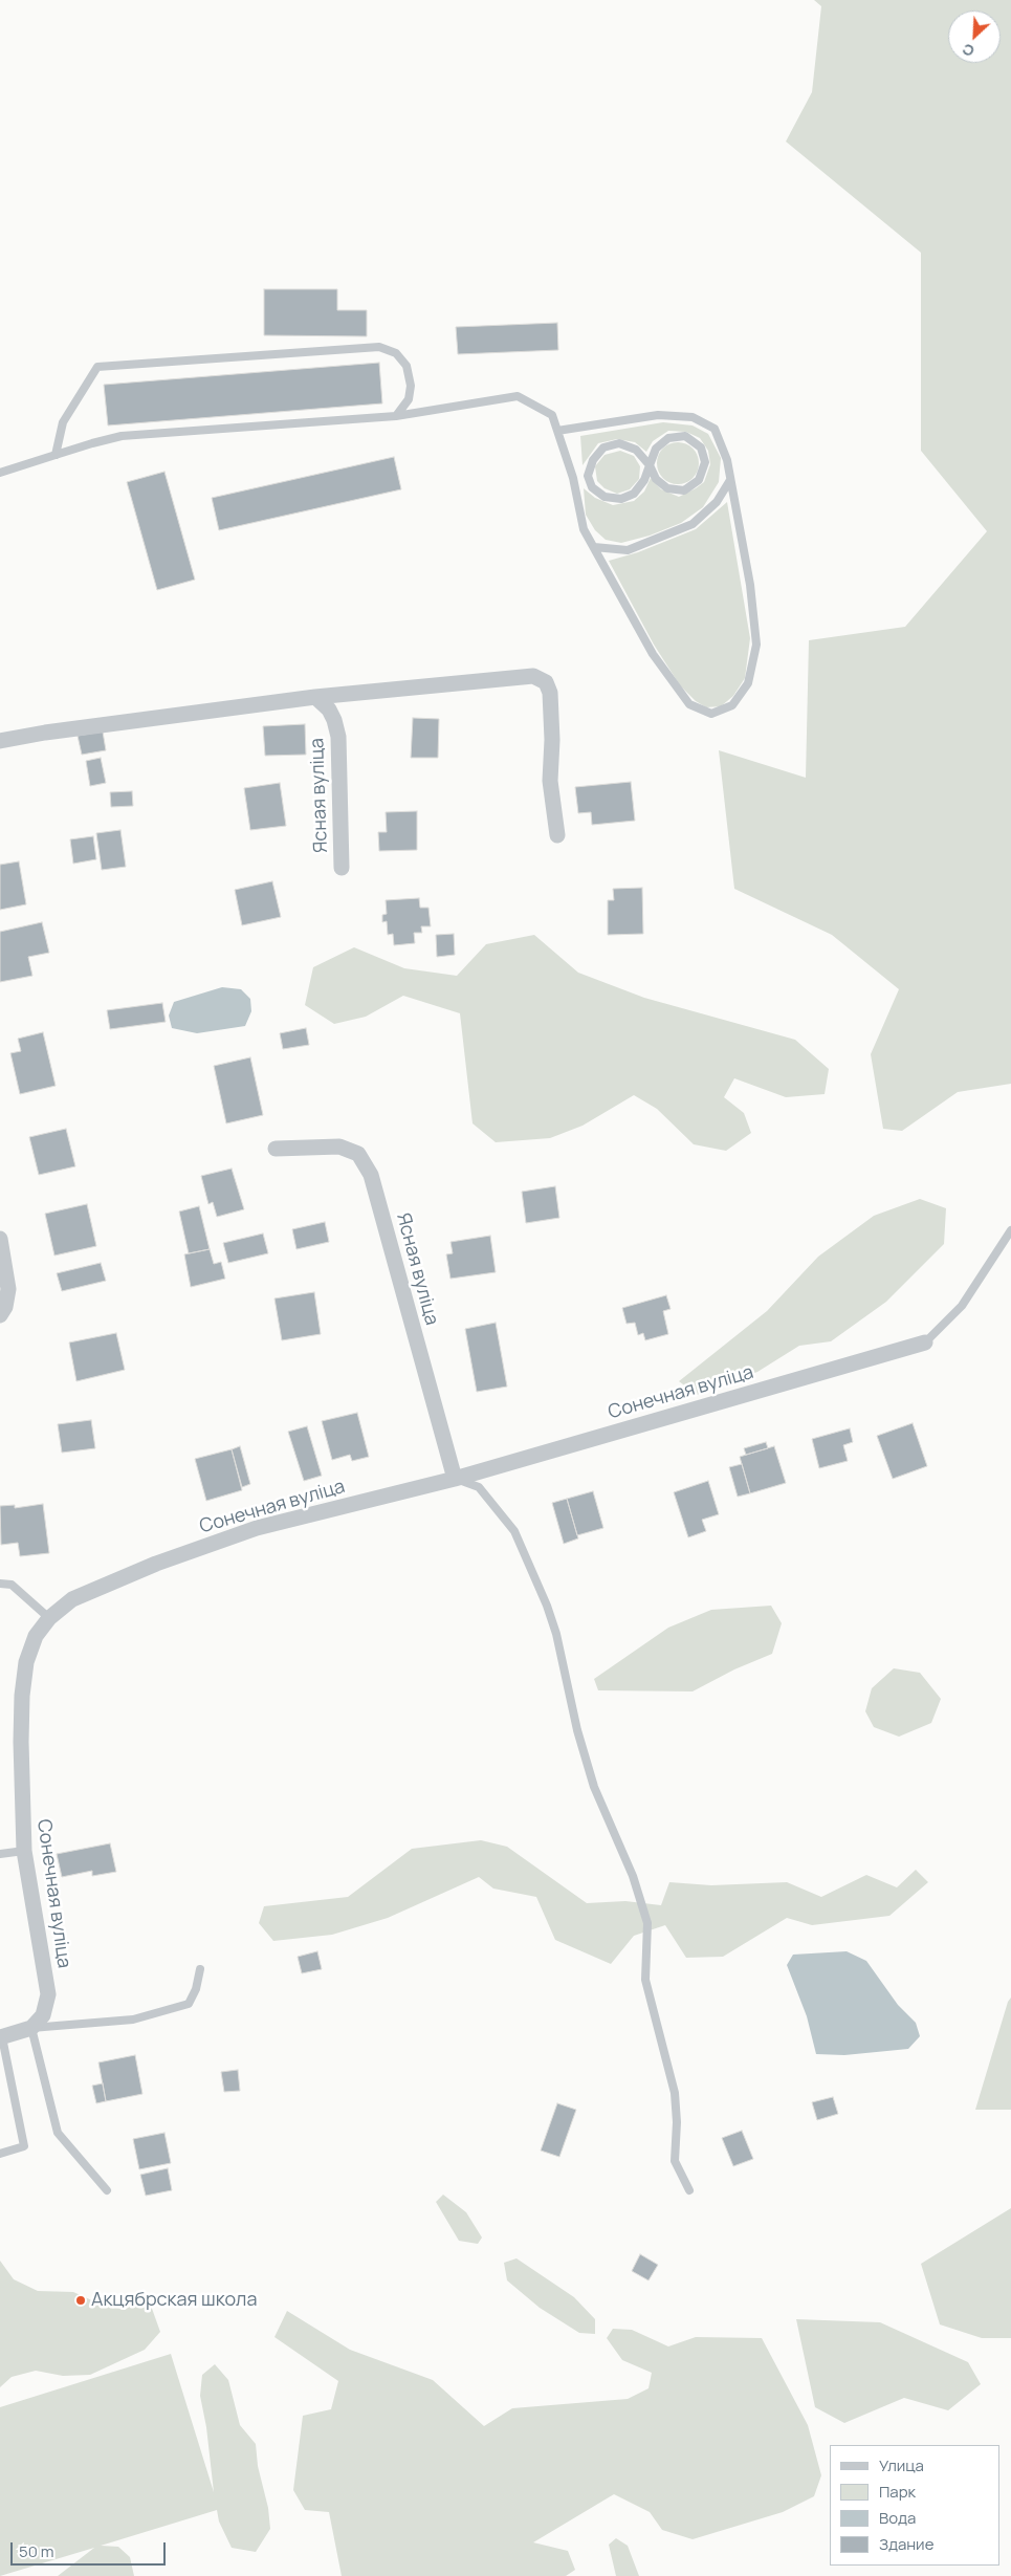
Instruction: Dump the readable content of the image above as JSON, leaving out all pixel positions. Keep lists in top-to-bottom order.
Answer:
{
  "streets": {
    "street": ["Ясная вуліца", "Сонечная вуліца"]
  },
  "crossings": [
    ["Ясная вуліца", "Сонечная вуліца"]
  ],
  "places": ["Акцябрская школа"],
  "legend": [
    "Улица",
    "Парк",
    "Вода",
    "Здание"
  ],
  "scale_bar": "50 m",
  "north": "bottom left"
}
